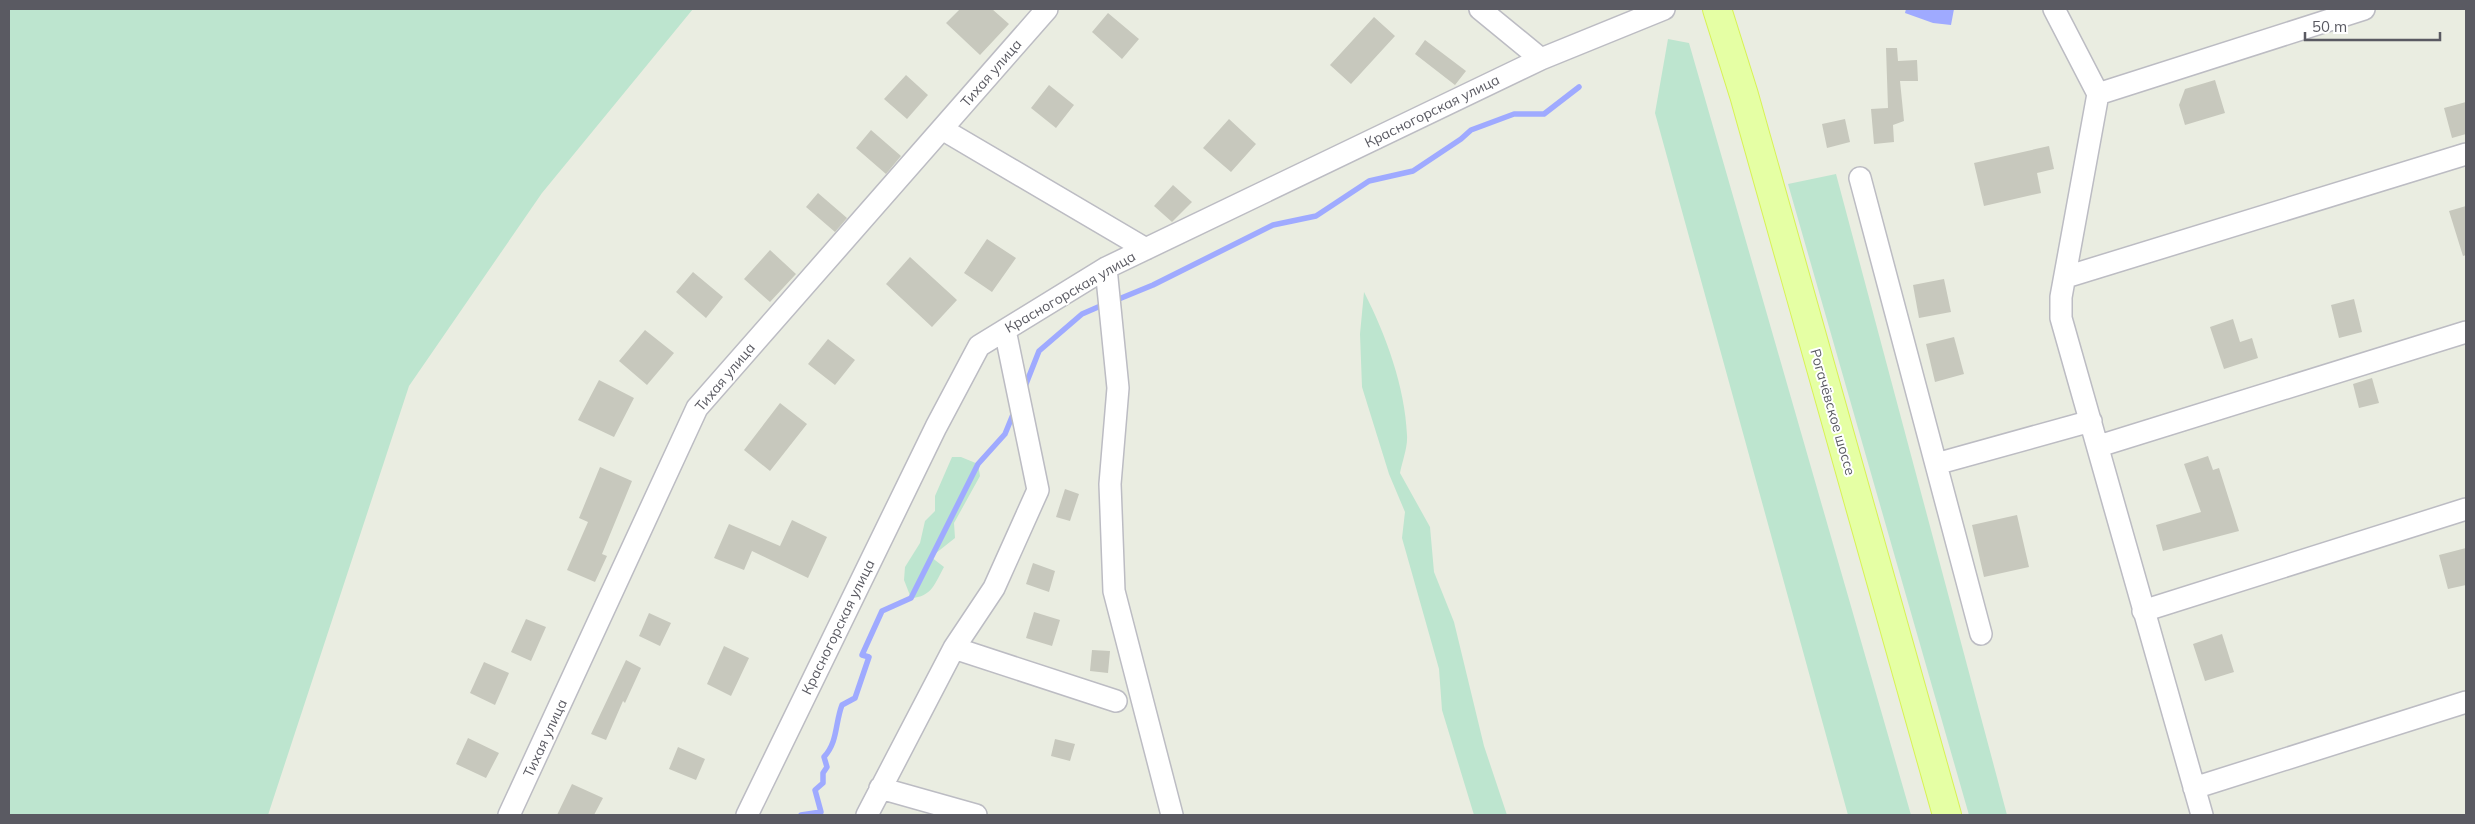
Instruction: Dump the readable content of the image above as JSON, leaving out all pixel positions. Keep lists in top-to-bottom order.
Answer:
{
  "streets": {
    "main road": ["Рогачёвское шоссе"],
    "street": ["Тихая улица", "Красногорская улица"]
  },
  "scale_bar": "50 m"
}
